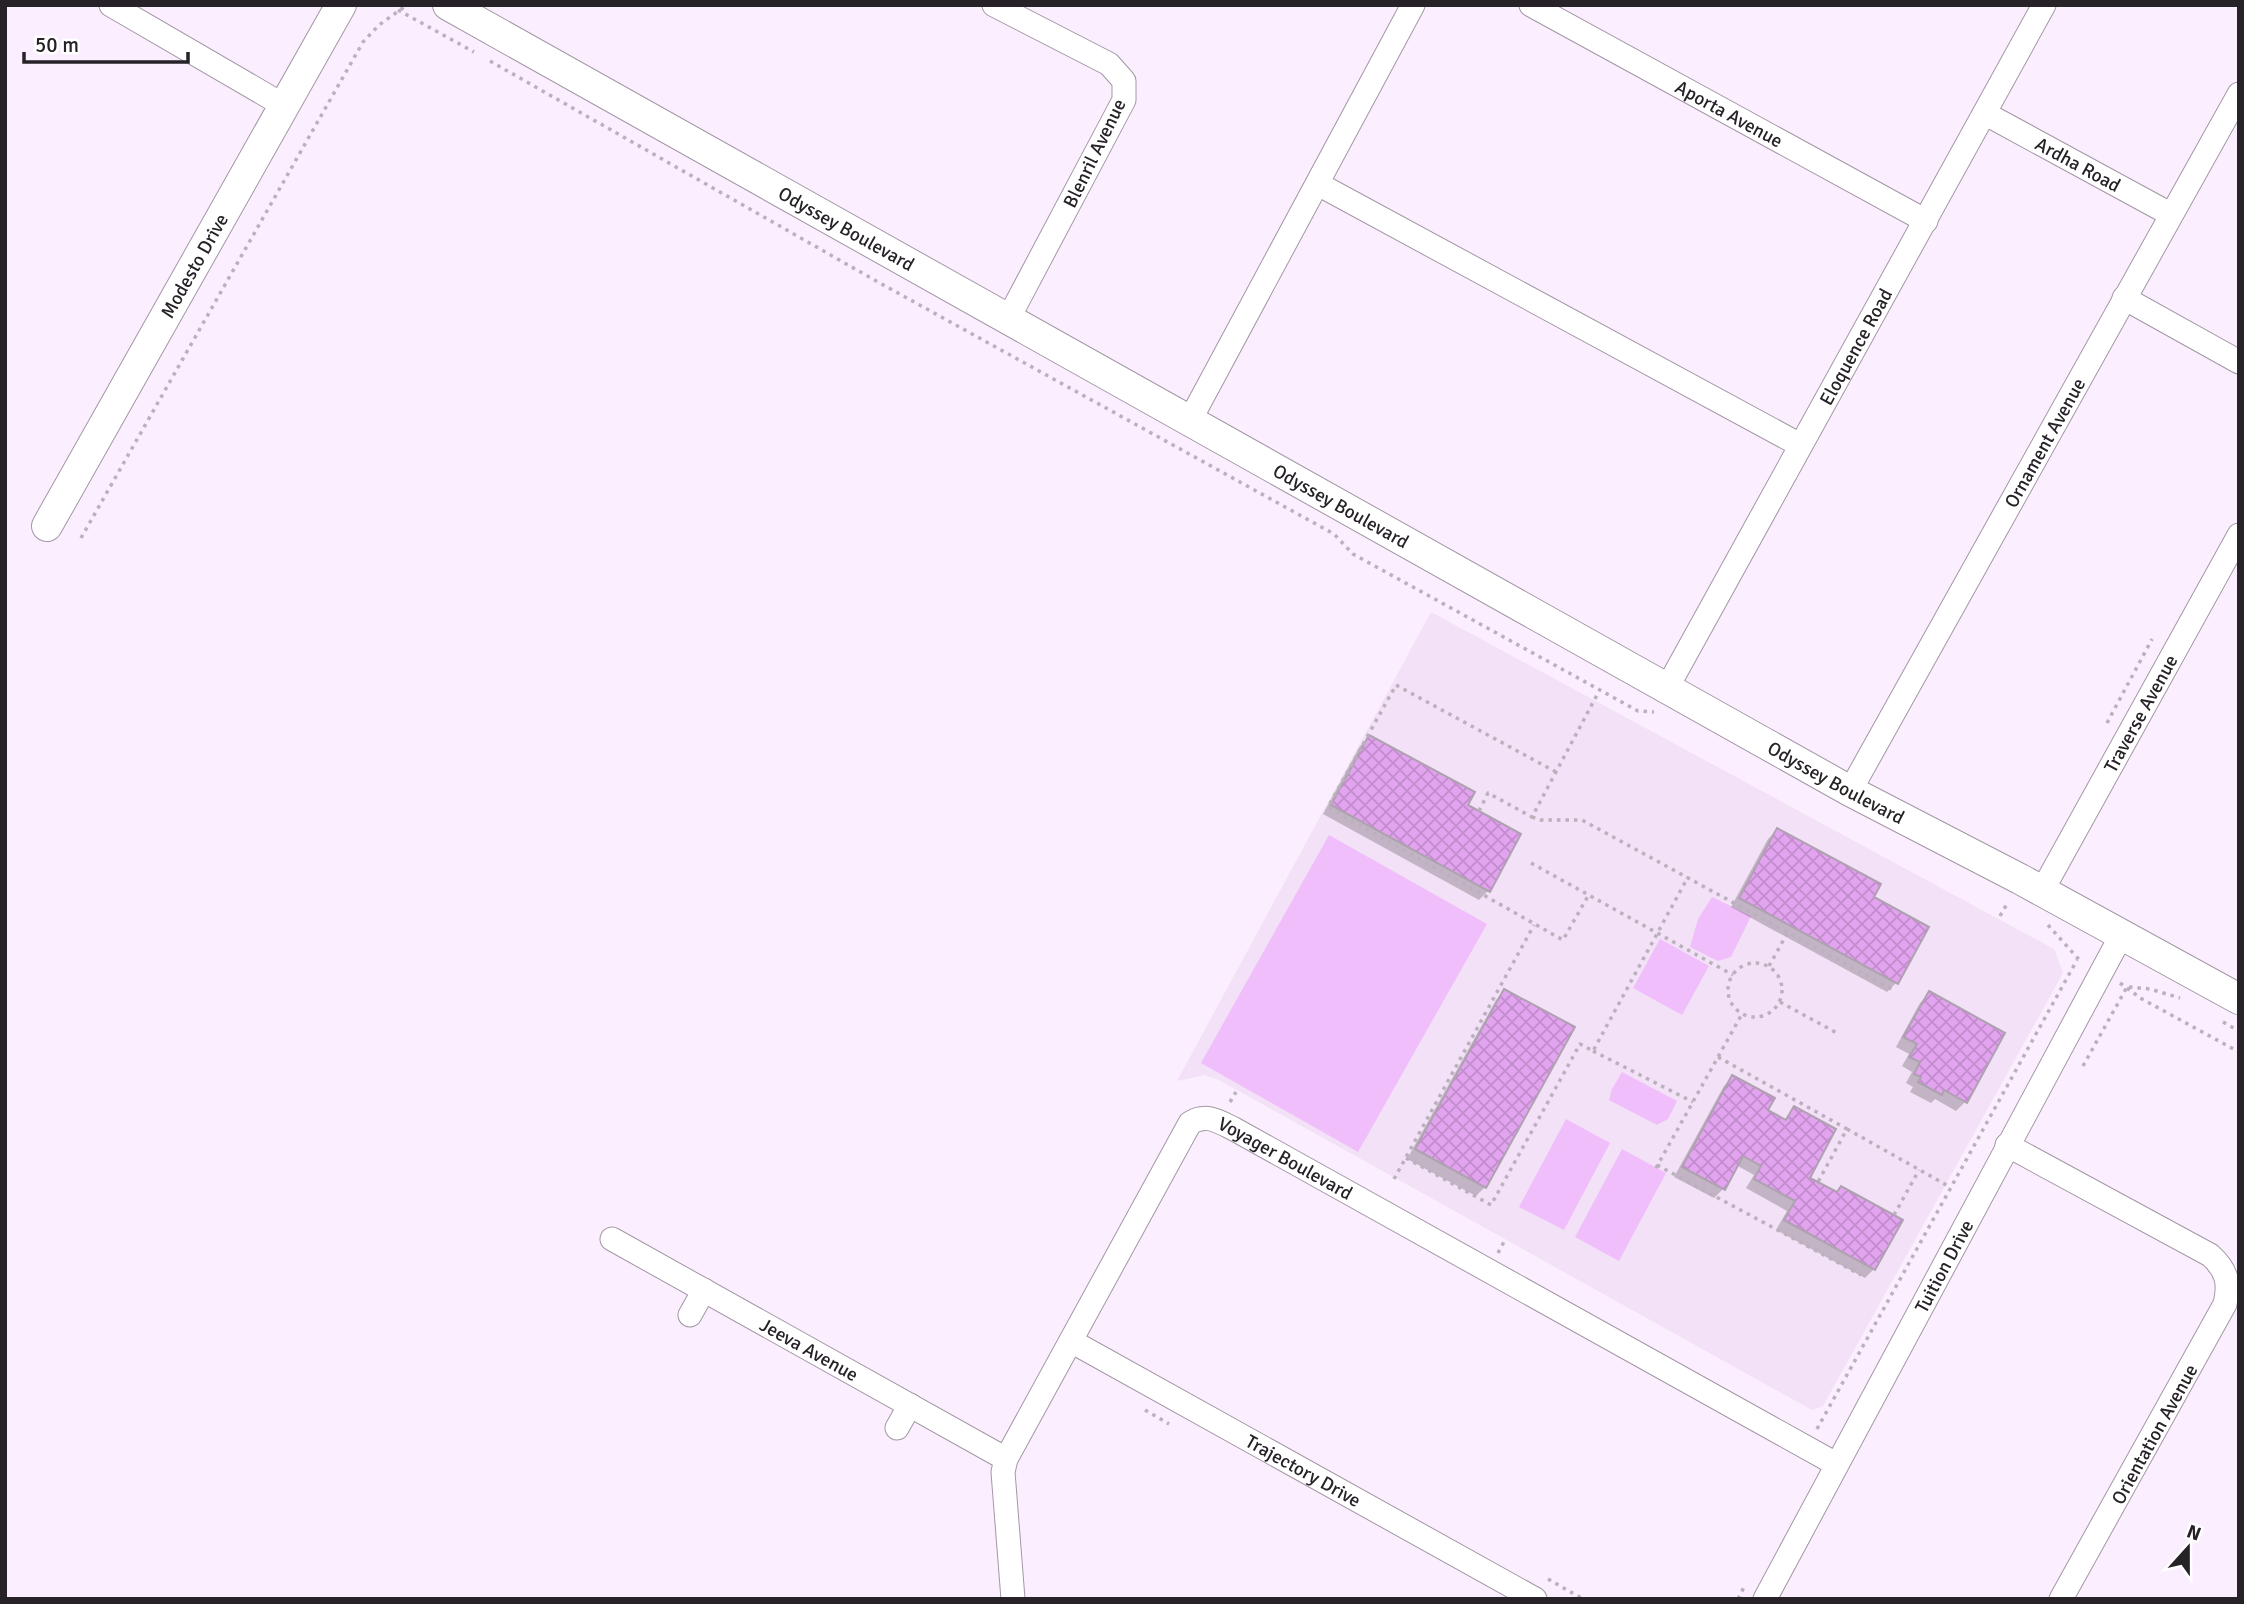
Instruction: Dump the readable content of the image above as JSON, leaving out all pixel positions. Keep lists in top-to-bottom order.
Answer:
{
  "streets": {
    "street": [
      "Aporta Avenue",
      "Blenril Avenue",
      "Ardha Road",
      "Odyssey Boulevard",
      "Modesto Drive",
      "Eloquence Road",
      "Ornament Avenue",
      "Traverse Avenue",
      "Voyager Boulevard",
      "Tuition Drive",
      "Jeeva Avenue",
      "Orientation Avenue",
      "Trajectory Drive"
    ]
  },
  "crossings": [
    ["Aporta Avenue", "Eloquence Road"],
    ["Blenril Avenue", "Odyssey Boulevard"],
    ["Ardha Road", "Eloquence Road"],
    ["Ardha Road", "Ornament Avenue"],
    ["Odyssey Boulevard", "Eloquence Road"],
    ["Odyssey Boulevard", "Ornament Avenue"],
    ["Odyssey Boulevard", "Traverse Avenue"],
    ["Odyssey Boulevard", "Tuition Drive"],
    ["Voyager Boulevard", "Tuition Drive"],
    ["Voyager Boulevard", "Jeeva Avenue"],
    ["Voyager Boulevard", "Trajectory Drive"],
    ["Tuition Drive", "Orientation Avenue"]
  ],
  "scale_bar": "50 m",
  "north": "top"
}
